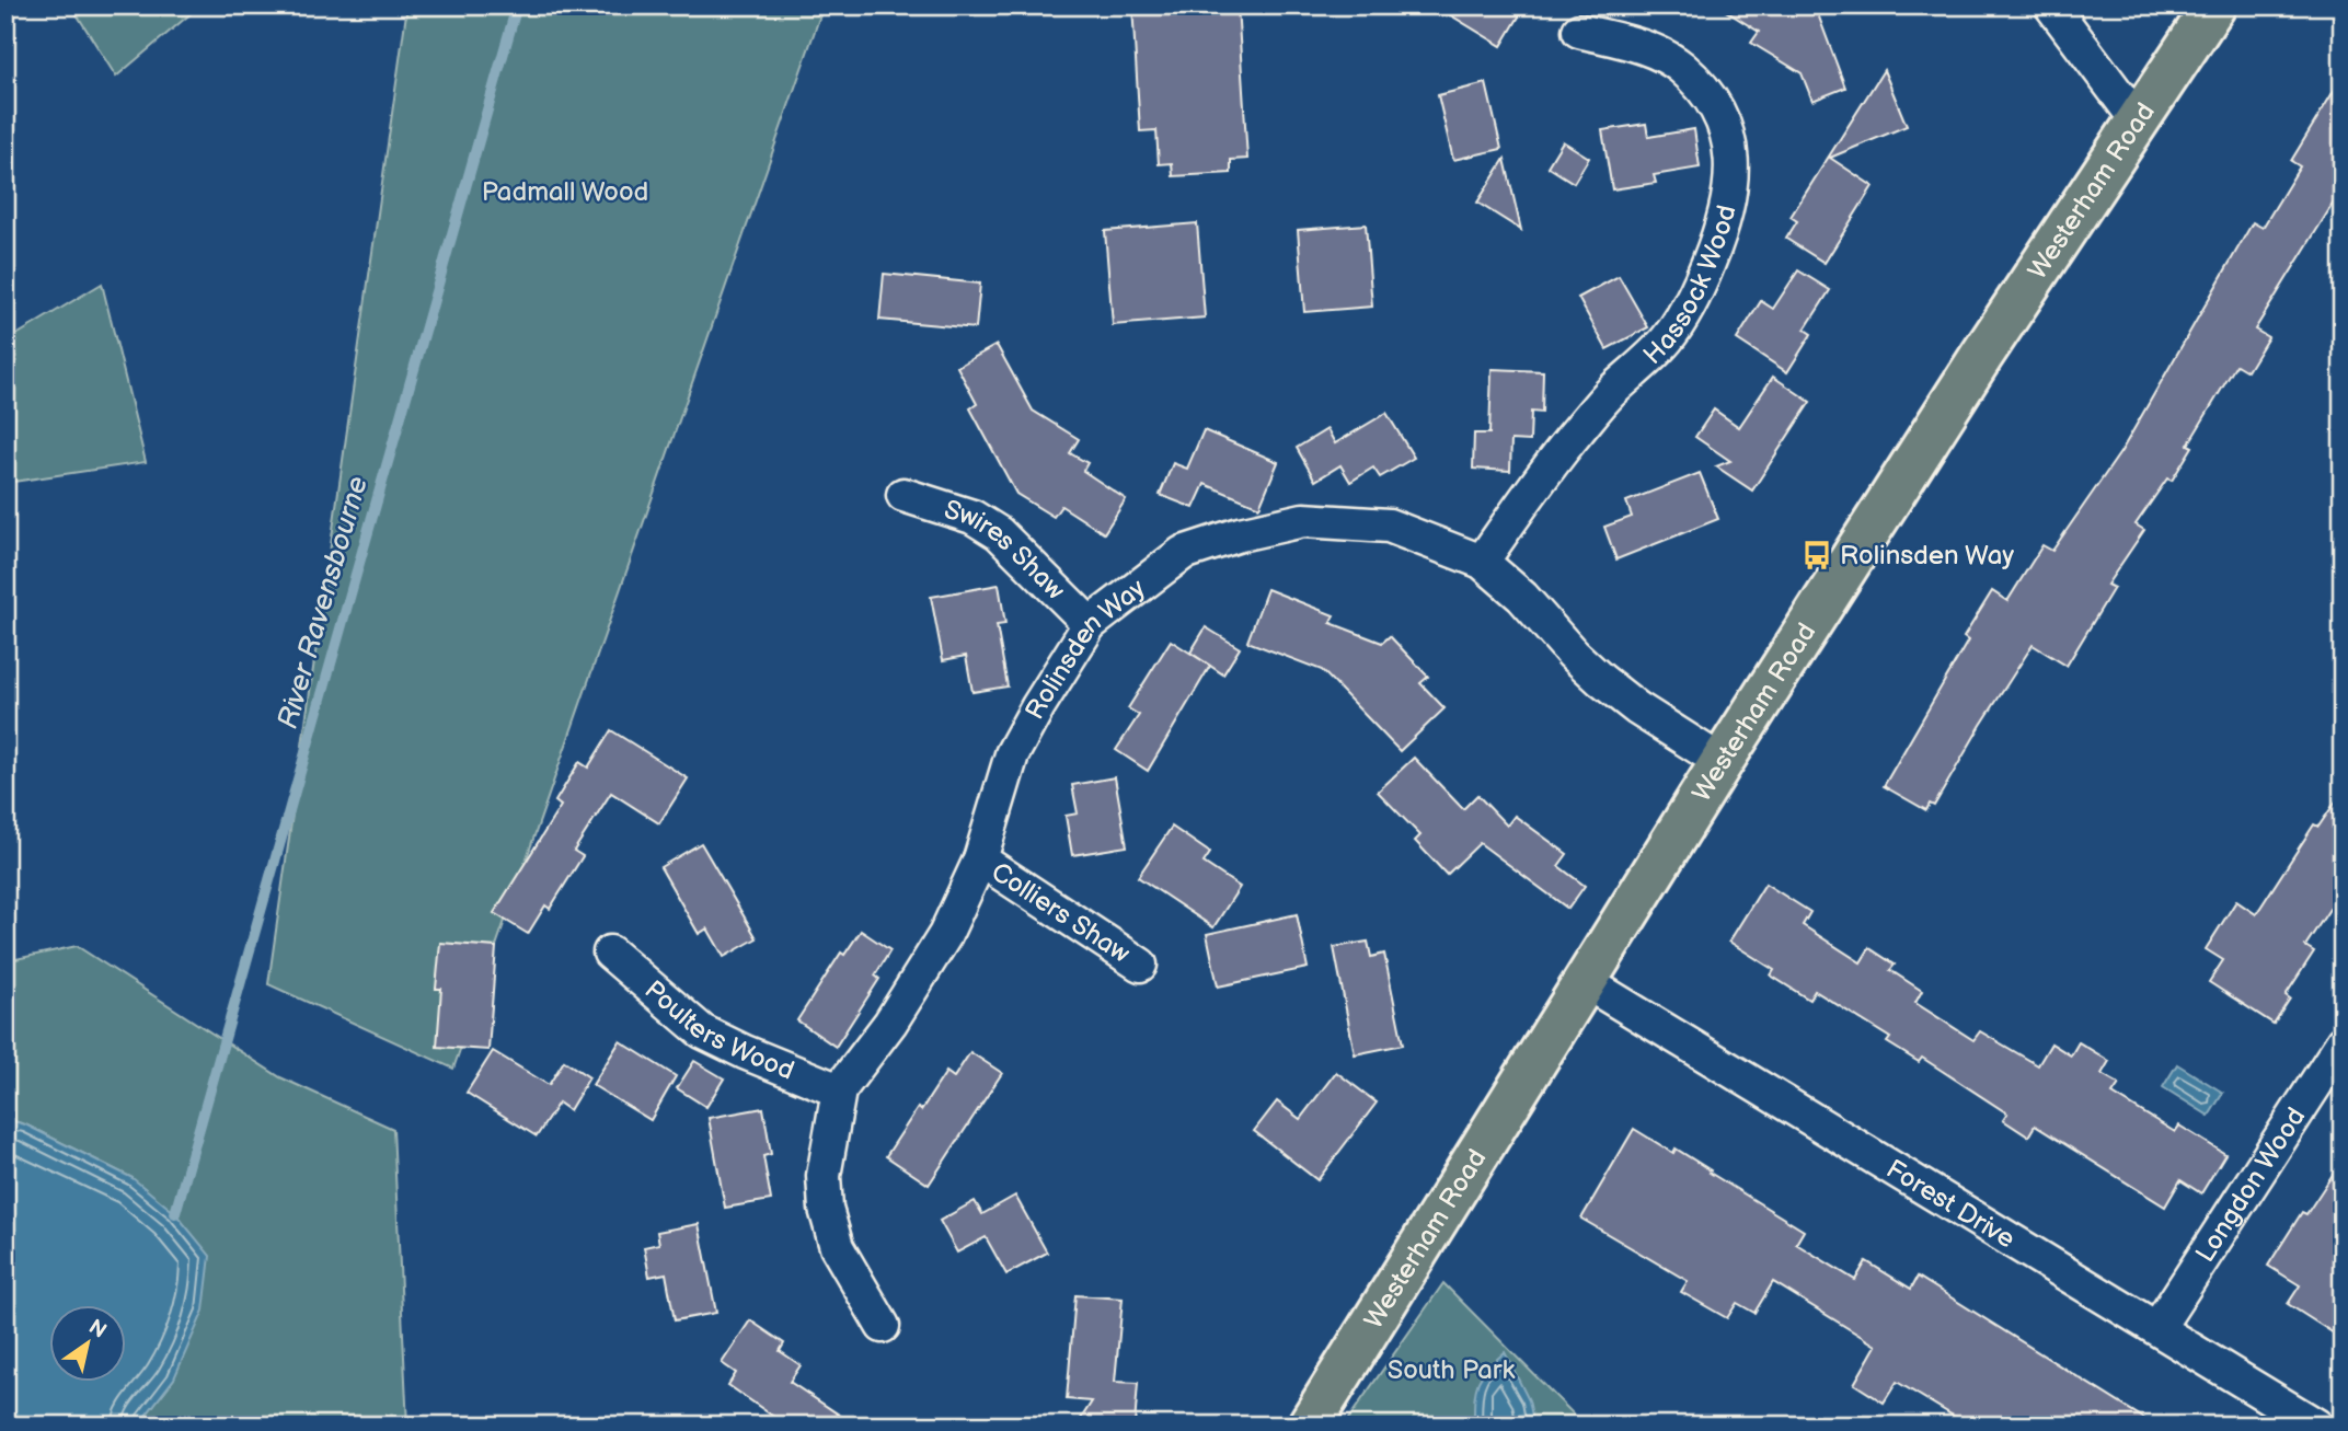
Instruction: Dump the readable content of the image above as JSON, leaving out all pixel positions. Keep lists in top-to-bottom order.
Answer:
{
  "streets": {
    "main road": ["Westerham Road"],
    "street": [
      "Hassock Wood",
      "Swires Shaw",
      "Rolinsden Way",
      "Colliers Shaw",
      "Poulters Wood",
      "Longdon Wood",
      "Forest Drive"
    ]
  },
  "crossings": [
    ["Westerham Road", "Rolinsden Way"],
    ["Westerham Road", "Forest Drive"],
    ["Hassock Wood", "Rolinsden Way"],
    ["Swires Shaw", "Rolinsden Way"],
    ["Rolinsden Way", "Colliers Shaw"],
    ["Rolinsden Way", "Poulters Wood"],
    ["Longdon Wood", "Forest Drive"]
  ],
  "water": ["River Ravensbourne"],
  "parks": ["Padmall Wood", "South Park"],
  "places": {
    "bus stop": ["Rolinsden Way"]
  },
  "north": "top right"
}
